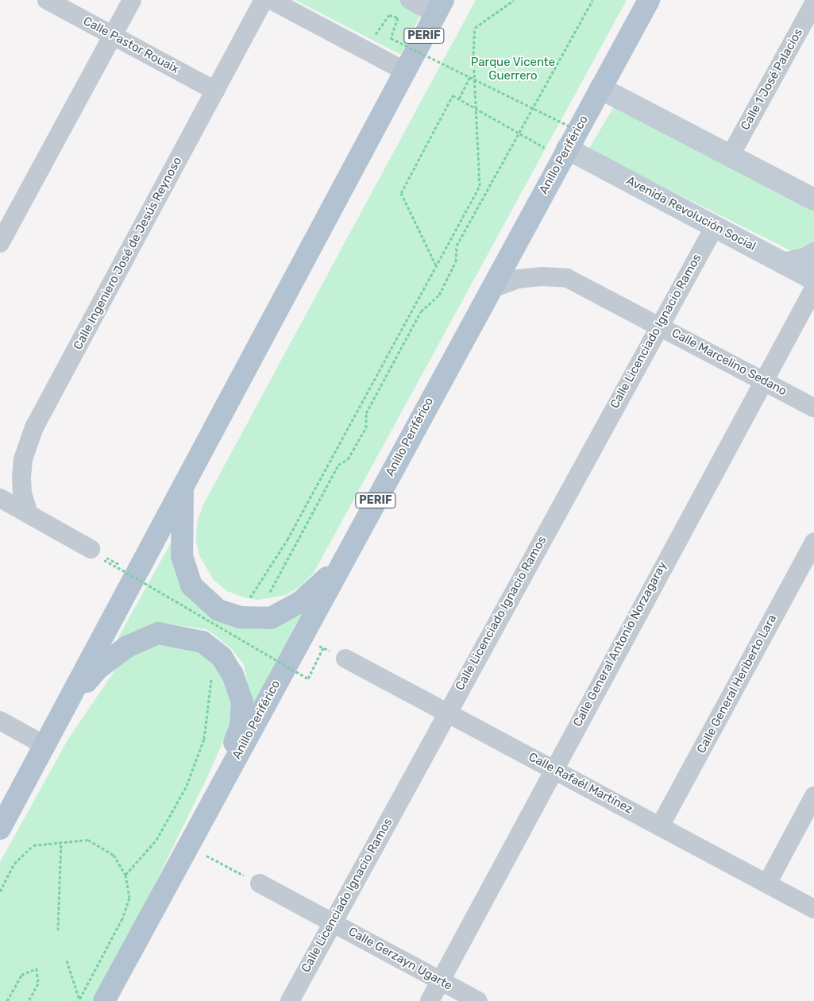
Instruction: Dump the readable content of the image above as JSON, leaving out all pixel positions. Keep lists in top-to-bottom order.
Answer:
{
  "streets": {
    "main road": ["PERIF", "Anillo Periférico"],
    "street": [
      "Calle Pastor Rouaix",
      "Calle 1 José Palacios",
      "Avenida Revolución Social",
      "Calle Ingeniero José de Jesús Reynoso",
      "Calle Licenciado Ignacio Ramos",
      "Calle Marcelino Sedano",
      "Calle General Antonio Norzagaray",
      "Calle General Heriberto Lara",
      "Calle Rafaél Martínez",
      "Calle Gerzayn Ugarte"
    ]
  },
  "crossings": [
    ["Calle Pastor Rouaix", "Calle Ingeniero José de Jesús Reynoso"],
    ["Anillo Periférico", "Avenida Revolución Social"],
    ["Anillo Periférico", "Calle Marcelino Sedano"],
    ["Avenida Revolución Social", "Calle Licenciado Ignacio Ramos"],
    ["Calle Licenciado Ignacio Ramos", "Calle Marcelino Sedano"],
    ["Calle Licenciado Ignacio Ramos", "Calle Rafaél Martínez"],
    ["Calle Licenciado Ignacio Ramos", "Calle Gerzayn Ugarte"],
    ["Calle Marcelino Sedano", "Calle General Antonio Norzagaray"],
    ["Calle General Antonio Norzagaray", "Calle Rafaél Martínez"],
    ["Calle General Antonio Norzagaray", "Calle Gerzayn Ugarte"],
    ["Calle General Heriberto Lara", "Calle Rafaél Martínez"]
  ],
  "parks": ["Parque Vicente Guerrero"]
}
